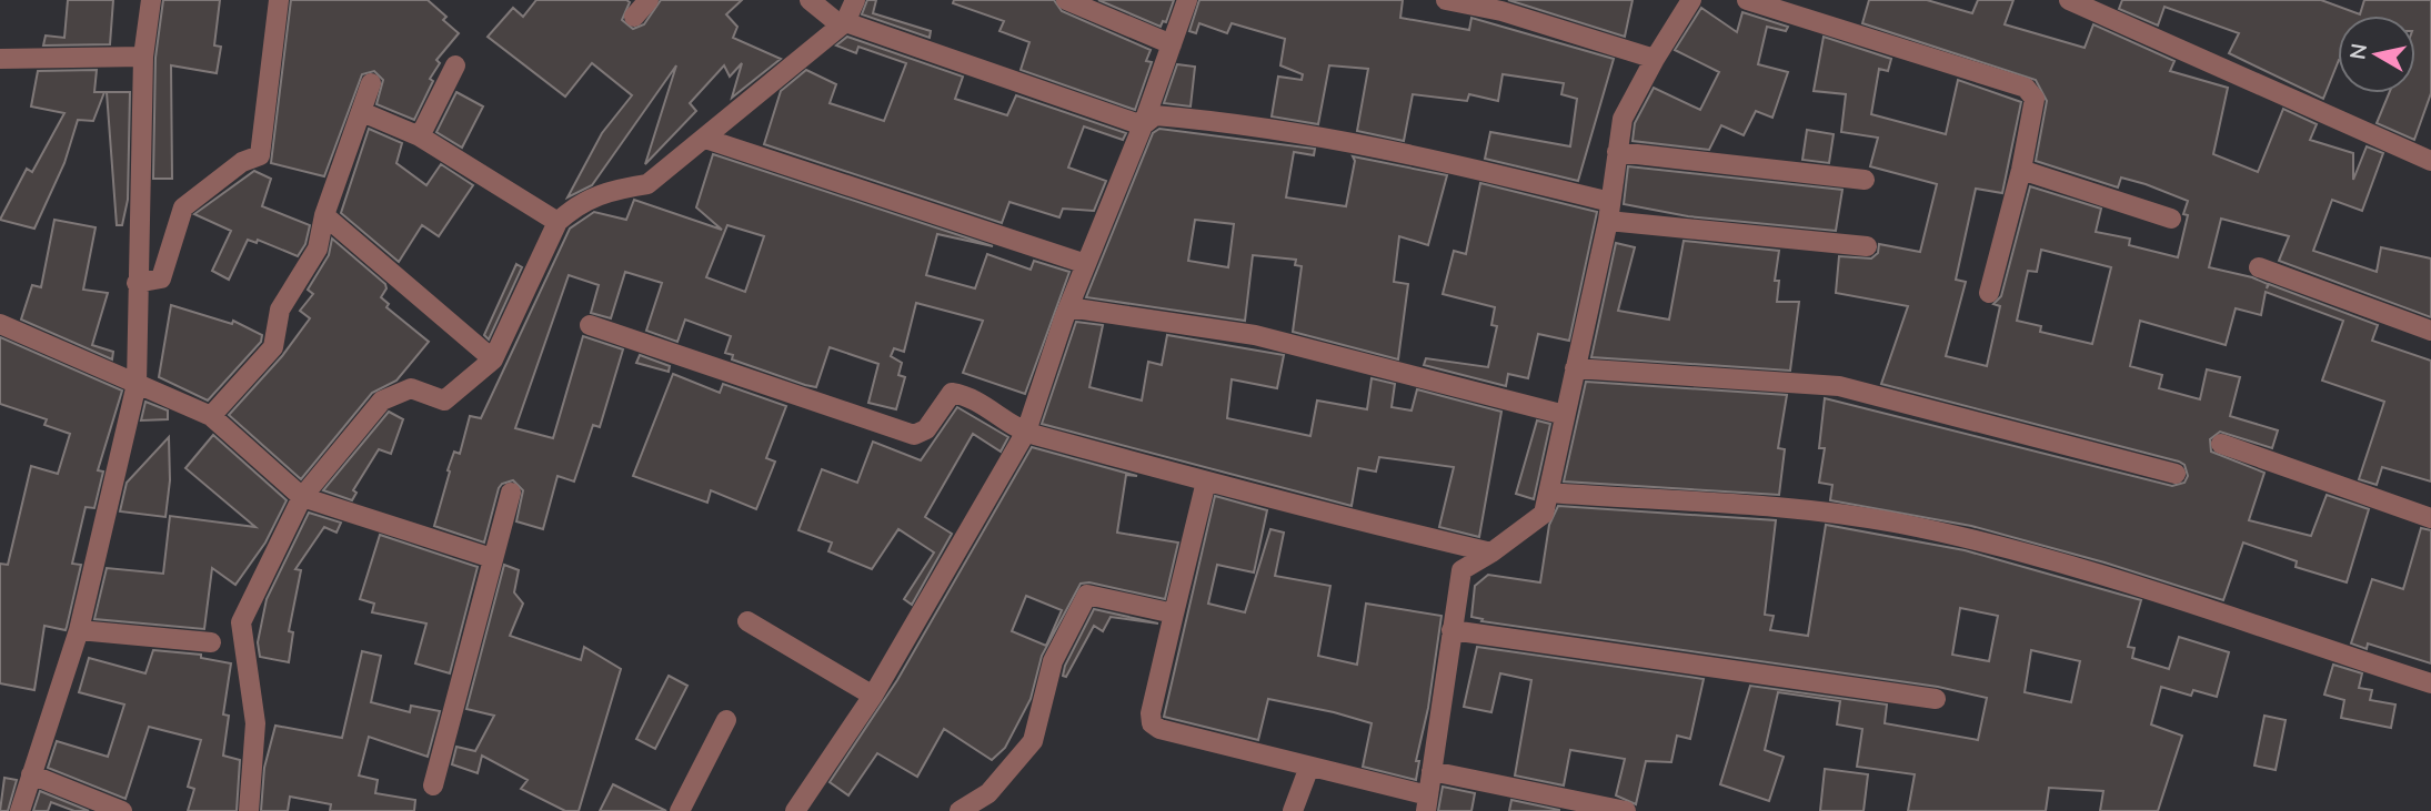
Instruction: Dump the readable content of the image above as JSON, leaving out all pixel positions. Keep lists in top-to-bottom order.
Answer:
{
  "north": "left"
}
